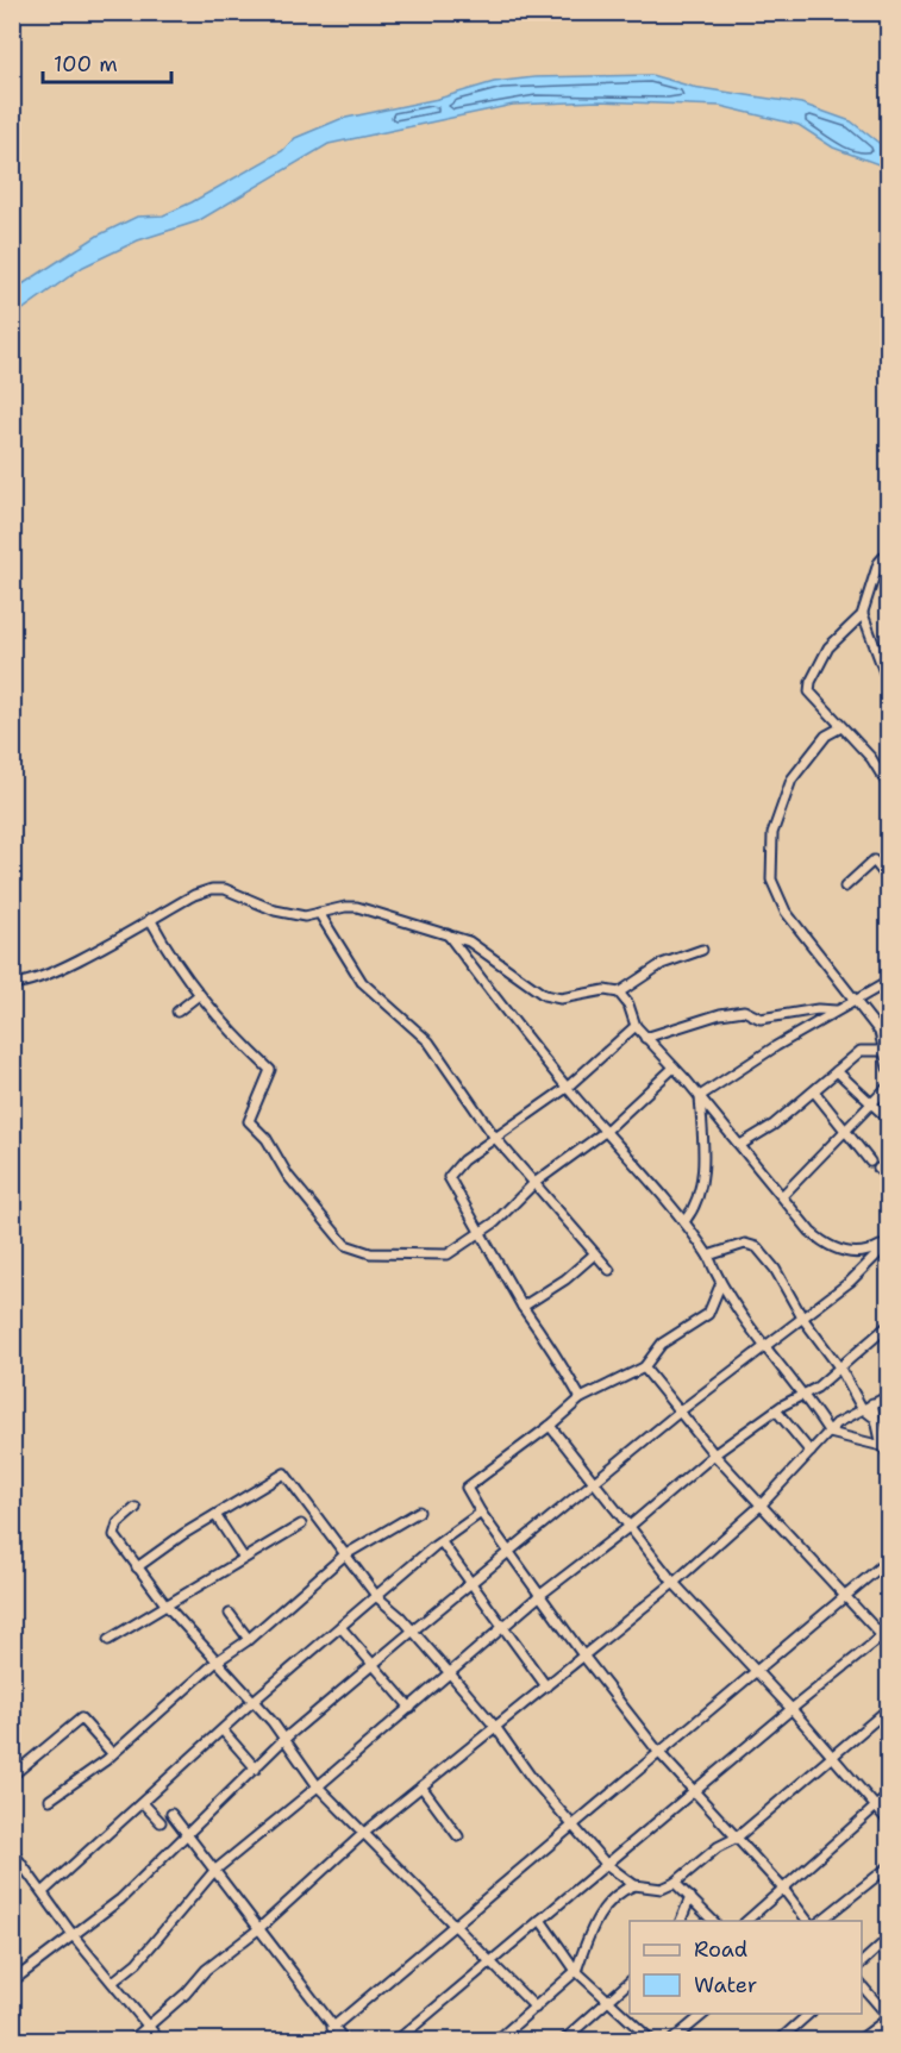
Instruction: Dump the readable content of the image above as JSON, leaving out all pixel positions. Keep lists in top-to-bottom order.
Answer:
{
  "legend": ["Road", "Water"],
  "scale_bar": "100 m"
}
